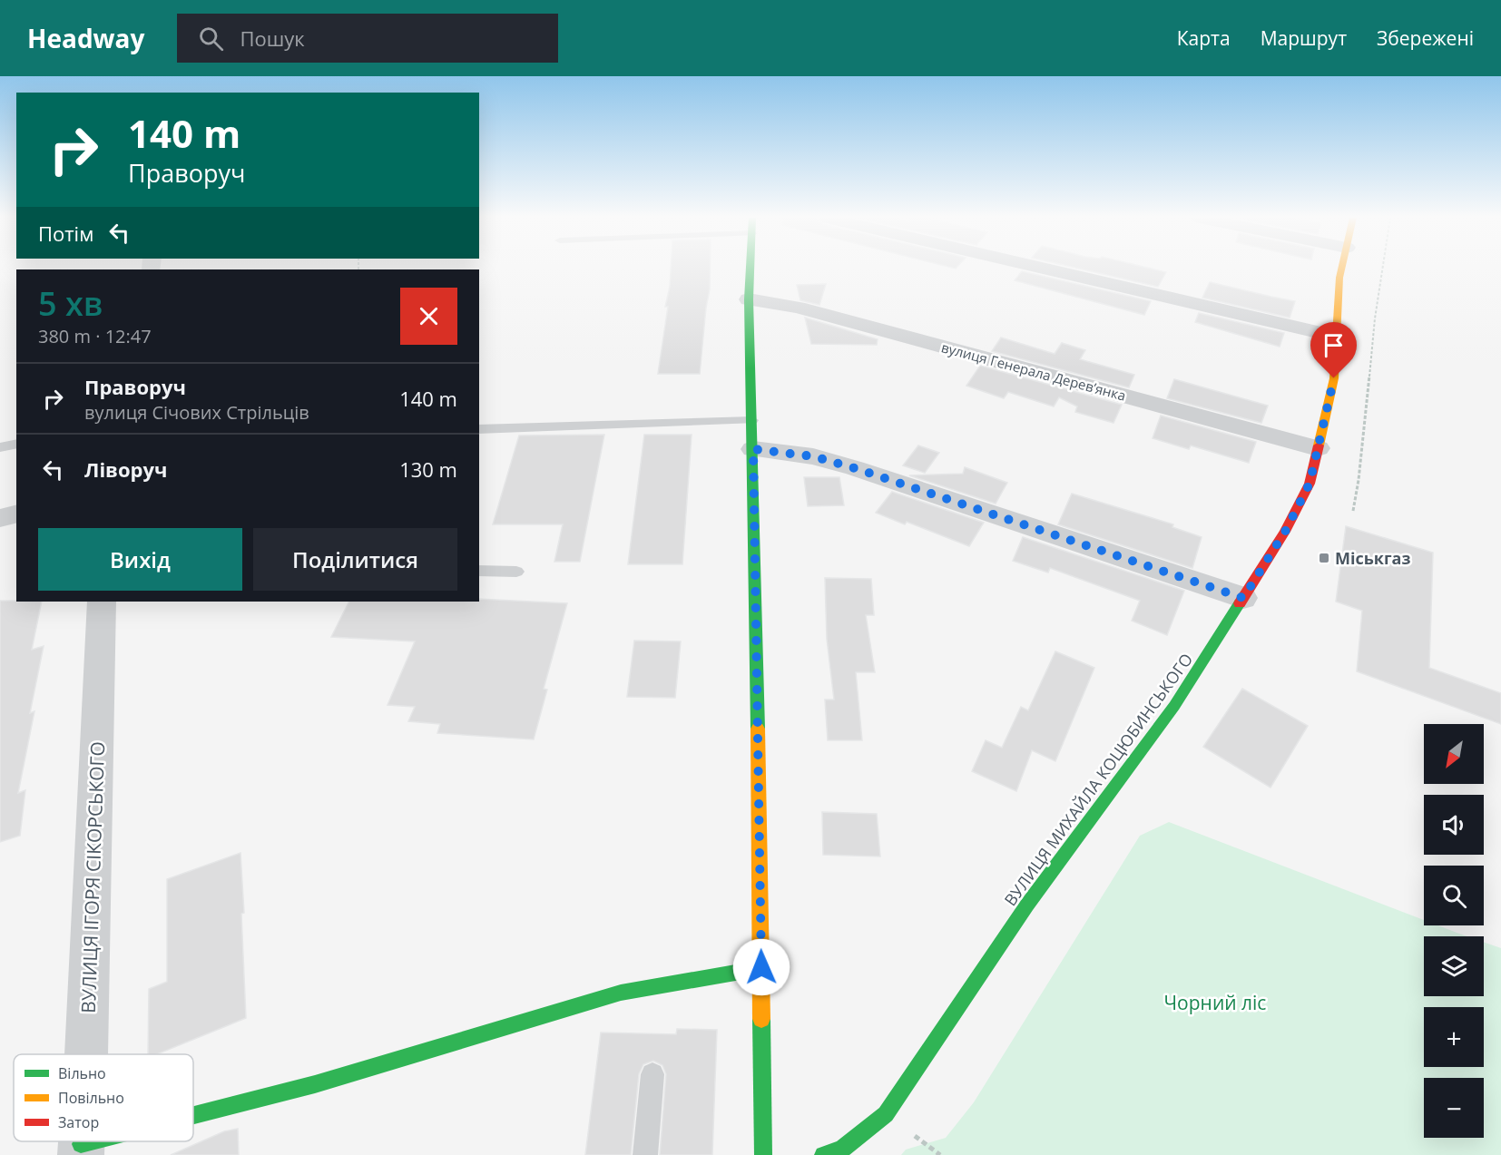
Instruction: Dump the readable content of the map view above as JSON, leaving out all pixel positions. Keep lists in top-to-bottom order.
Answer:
{
  "streets": {
    "street": ["вулиця Генерала Деревʼянка", "ВУЛИЦЯ МИХАЙЛА КОЦЮБИНСЬКОГО", "ВУЛИЦЯ ІГОРЯ СІКОРСЬКОГО"]
  },
  "crossings": [
    ["вулиця Генерала Деревʼянка", "ВУЛИЦЯ МИХАЙЛА КОЦЮБИНСЬКОГО"]
  ],
  "parks": ["Чорний ліс"],
  "places": {
    "transit": ["Міськгаз"]
  },
  "legend": ["Вільно", "Повільно", "Затор"],
  "north": "bottom left",
  "page": {
    "header": "Headway",
    "search": "Пошук",
    "nav": ["Карта", "Маршрут", "Збережені"],
    "turn": ["140 m", "Праворуч"],
    "then": "Потім",
    "heading": ["5 хв", "380 m · 12:47"],
    "list": [
      {
        "name": "Праворуч",
        "note": "вулиця Січових Стрільців",
        "value": "140 m"
      },
      {
        "name": "Ліворуч",
        "value": "130 m"
      }
    ],
    "buttons": ["Вихід", "Поділитися"],
    "map_buttons": ["+", "−"]
  }
}
